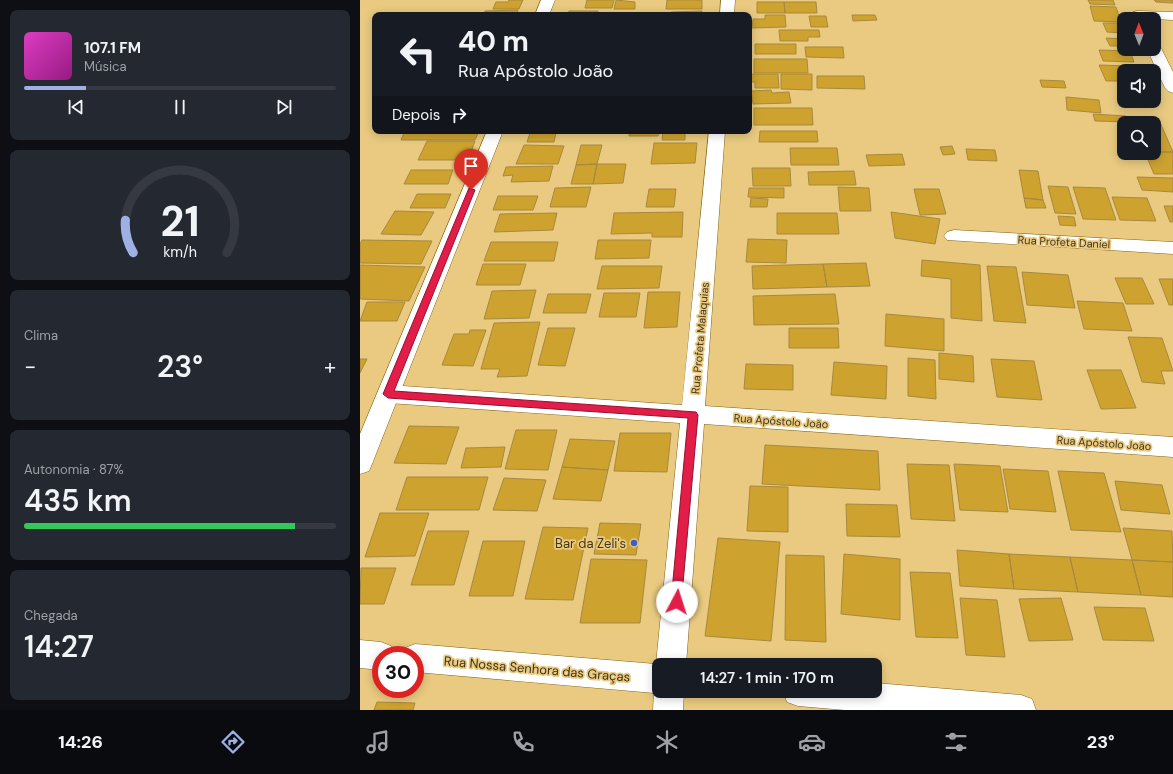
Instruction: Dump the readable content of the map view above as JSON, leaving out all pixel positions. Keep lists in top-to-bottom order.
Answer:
{
  "streets": {
    "street": [
      "Rua Profeta Daniel",
      "Rua Profeta Malaquias",
      "Rua Apóstolo João",
      "Rua Nossa Senhora das Graças"
    ]
  },
  "crossings": [
    ["Rua Profeta Malaquias", "Rua Apóstolo João"]
  ],
  "places": ["Bar da Zeli's"],
  "north": "top",
  "page": {
    "turn": ["40 m", "Rua Apóstolo João"],
    "song": ["107.1 FM", "Música"],
    "then": "Depois",
    "tile": [
      "Clima",
      ["Autonomia · 87%", "435 km"],
      ["Chegada", "14:27"]
    ],
    "heat": ["−", "23°", "+"],
    "limit": "30",
    "trip": "14:27 · 1 min · 170 m",
    "tabs": ["14:26", "23°"],
    "gauge": ["21", "km/h"]
  }
}
